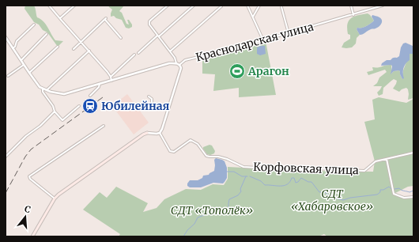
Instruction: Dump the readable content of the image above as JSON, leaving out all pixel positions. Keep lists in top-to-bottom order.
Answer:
{
  "streets": {
    "street": ["Краснодарская улица", "Корфовская улица"]
  },
  "parks": ["СДТ «Хабаровское»", "СДТ «Тополёк»"],
  "places": {
    "sports": ["Арагон"],
    "station": ["Юбилейная"]
  },
  "north": "top"
}
